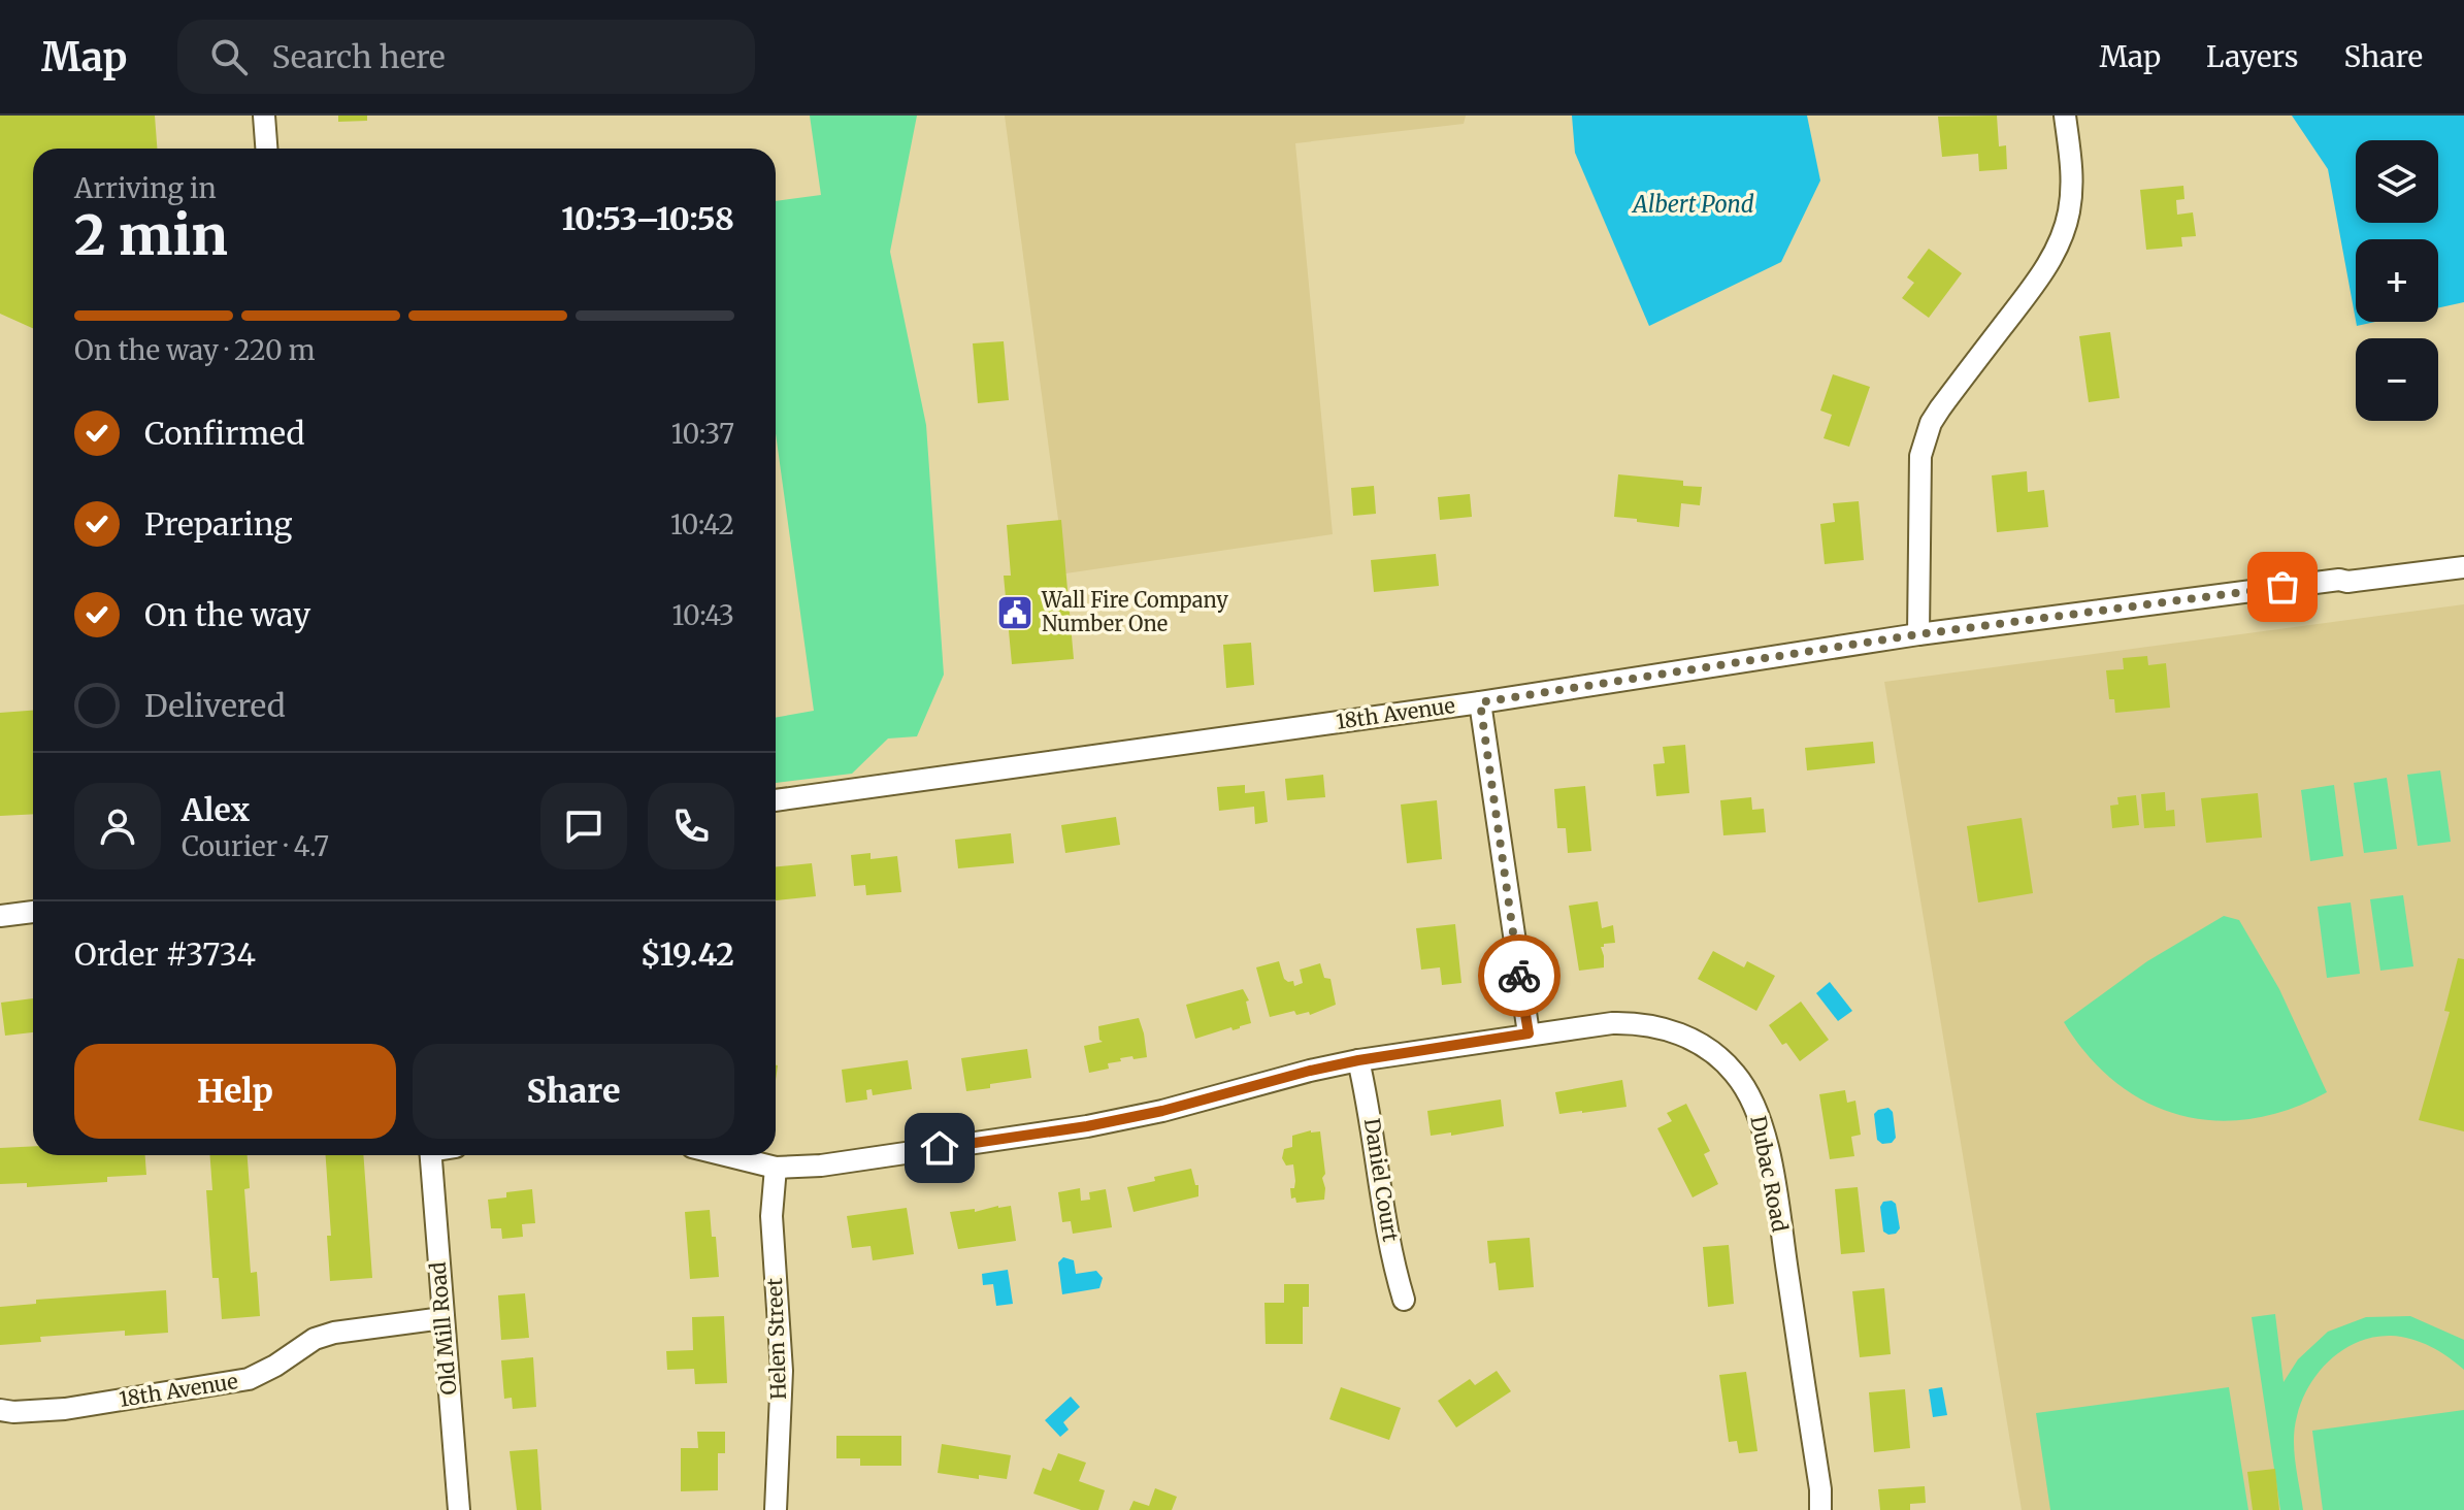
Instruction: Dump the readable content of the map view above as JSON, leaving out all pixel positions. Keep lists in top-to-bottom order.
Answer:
{
  "streets": {
    "street": [
      "18th Avenue",
      "Dubac Road",
      "Daniel Court",
      "Old Mill Road",
      "Helen Street"
    ]
  },
  "crossings": [
    ["18th Avenue", "Old Mill Road"],
    ["Dubac Road", "Daniel Court"],
    ["Dubac Road", "Helen Street"]
  ],
  "water": ["Albert Pond"],
  "places": {
    "public building": ["Wall Fire Company Number One"]
  },
  "page": {
    "header": "Map",
    "search": "Search here",
    "nav": ["Map", "Layers", "Share"],
    "map_buttons": ["+", "−"],
    "heading": ["2 min", "Arriving in", "10:53–10:58"],
    "panel": [
      "Alex",
      "Courier · 4.7",
      "Order #3734",
      "$19.42"
    ],
    "bar": "On the way · 220 m",
    "list": [
      ["Confirmed", "10:37"],
      ["Preparing", "10:42"],
      ["On the way", "10:43"],
      "Delivered"
    ],
    "buttons": ["Help", "Share"]
  }
}
